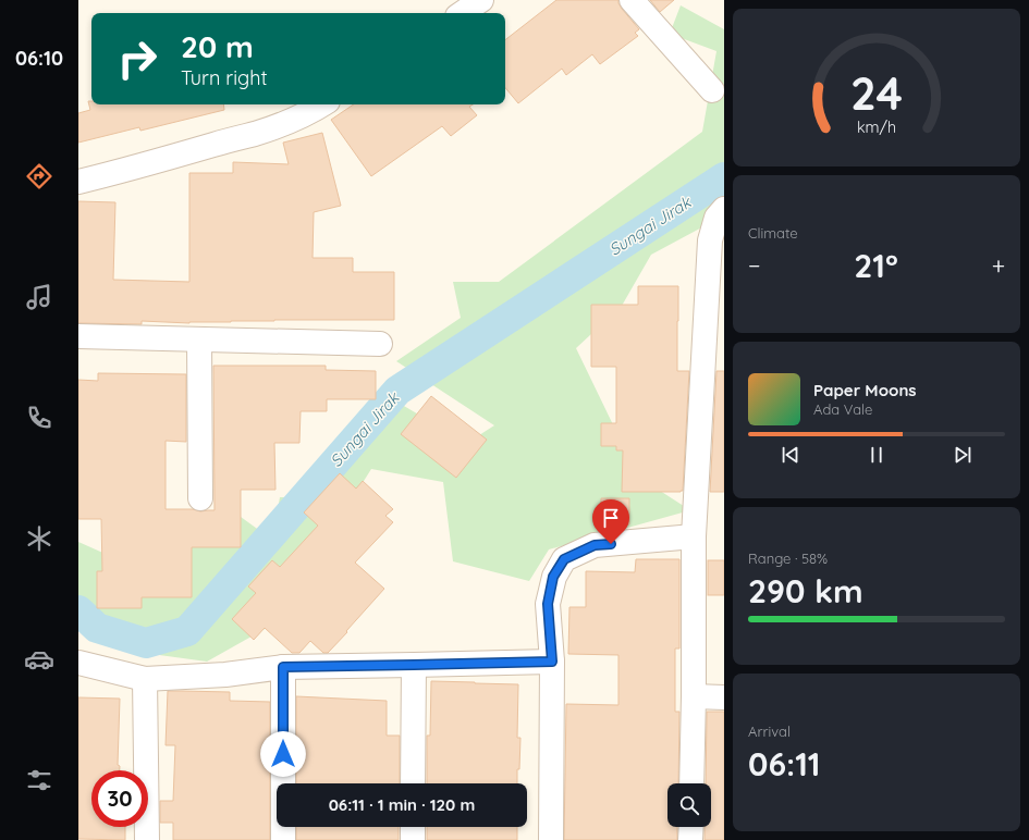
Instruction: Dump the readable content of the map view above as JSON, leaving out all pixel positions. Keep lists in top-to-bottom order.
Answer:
{
  "water": ["Sungai Jirak"],
  "page": {
    "tabs": "06:10",
    "turn": ["20 m", "Turn right"],
    "tile": [
      "Climate",
      ["Range · 58%", "290 km"],
      ["Arrival", "06:11"]
    ],
    "heat": ["−", "21°", "+"],
    "song": ["Paper Moons", "Ada Vale"],
    "limit": "30",
    "trip": "06:11 · 1 min · 120 m",
    "gauge": ["24", "km/h"]
  }
}
